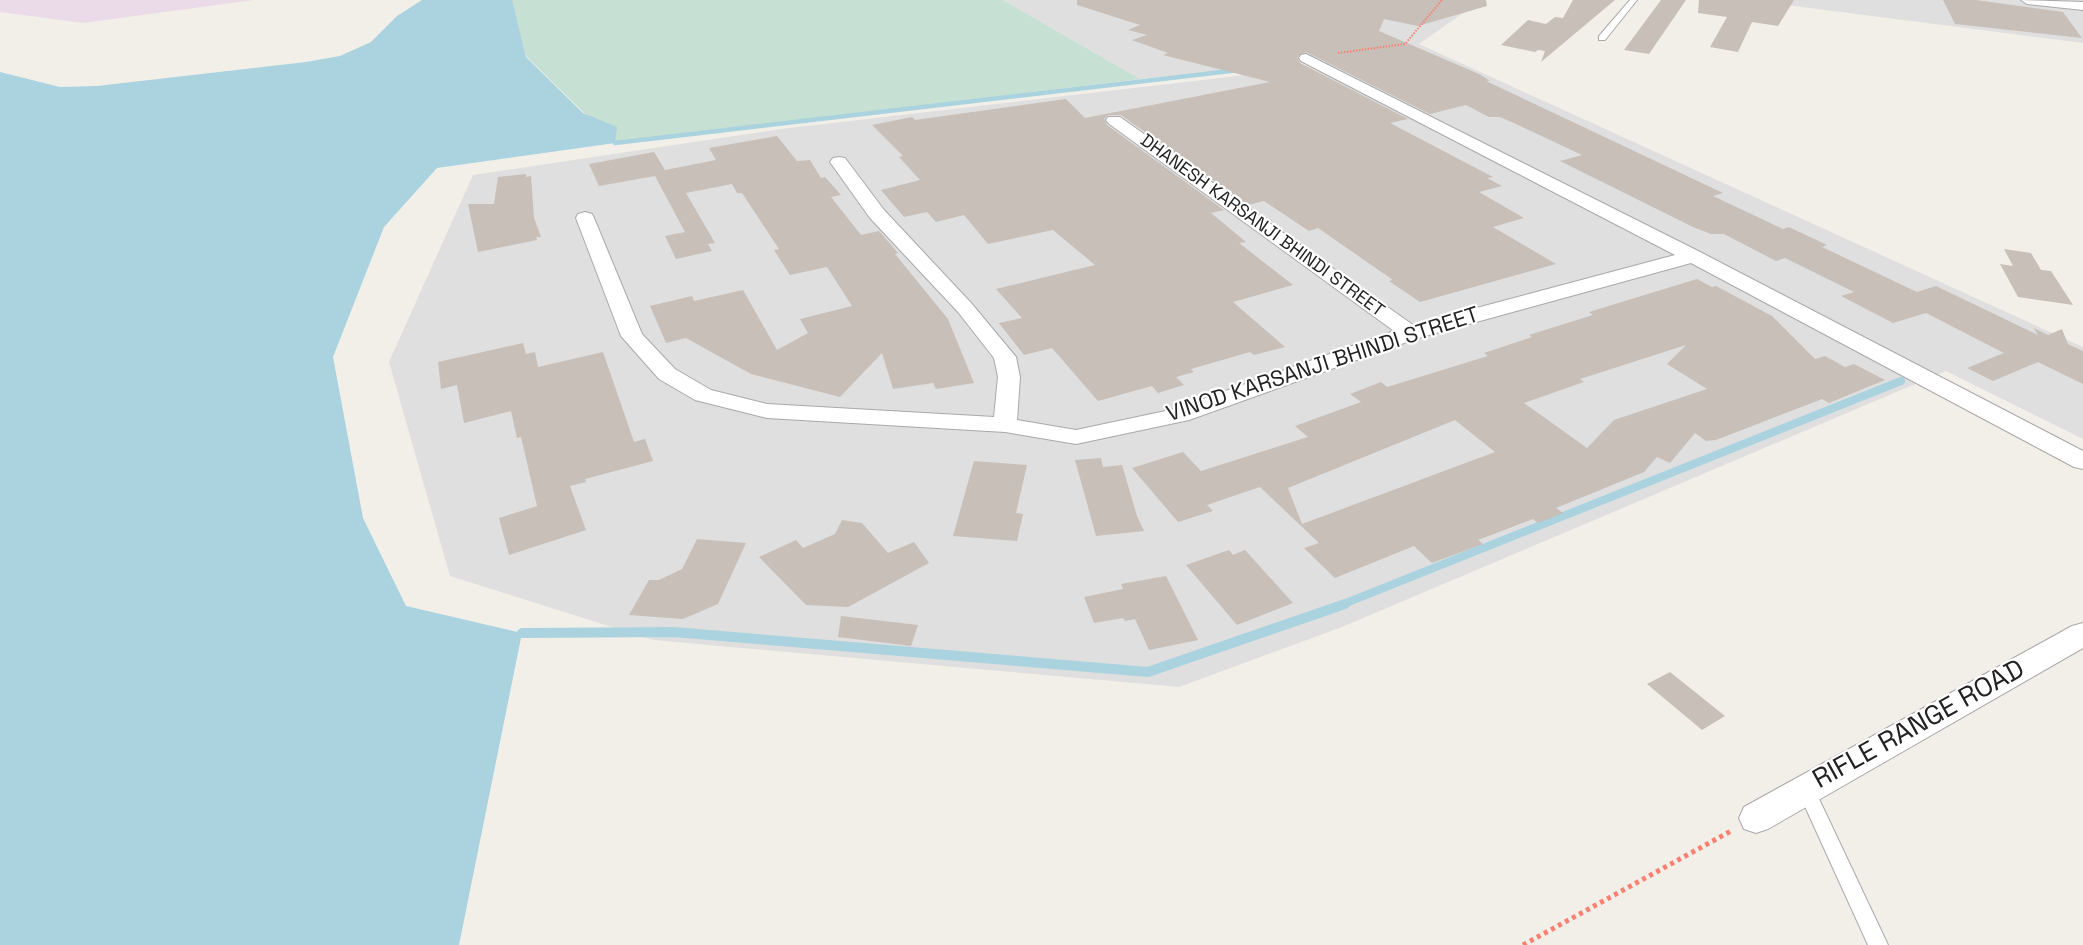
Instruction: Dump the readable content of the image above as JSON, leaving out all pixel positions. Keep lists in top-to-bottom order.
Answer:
{
  "streets": {
    "street": ["DHANESH KARSANJI BHINDI STREET", "VINOD KARSANJI BHINDI STREET", "RIFLE RANGE ROAD"]
  },
  "crossings": [
    ["DHANESH KARSANJI BHINDI STREET", "VINOD KARSANJI BHINDI STREET"]
  ]
}
